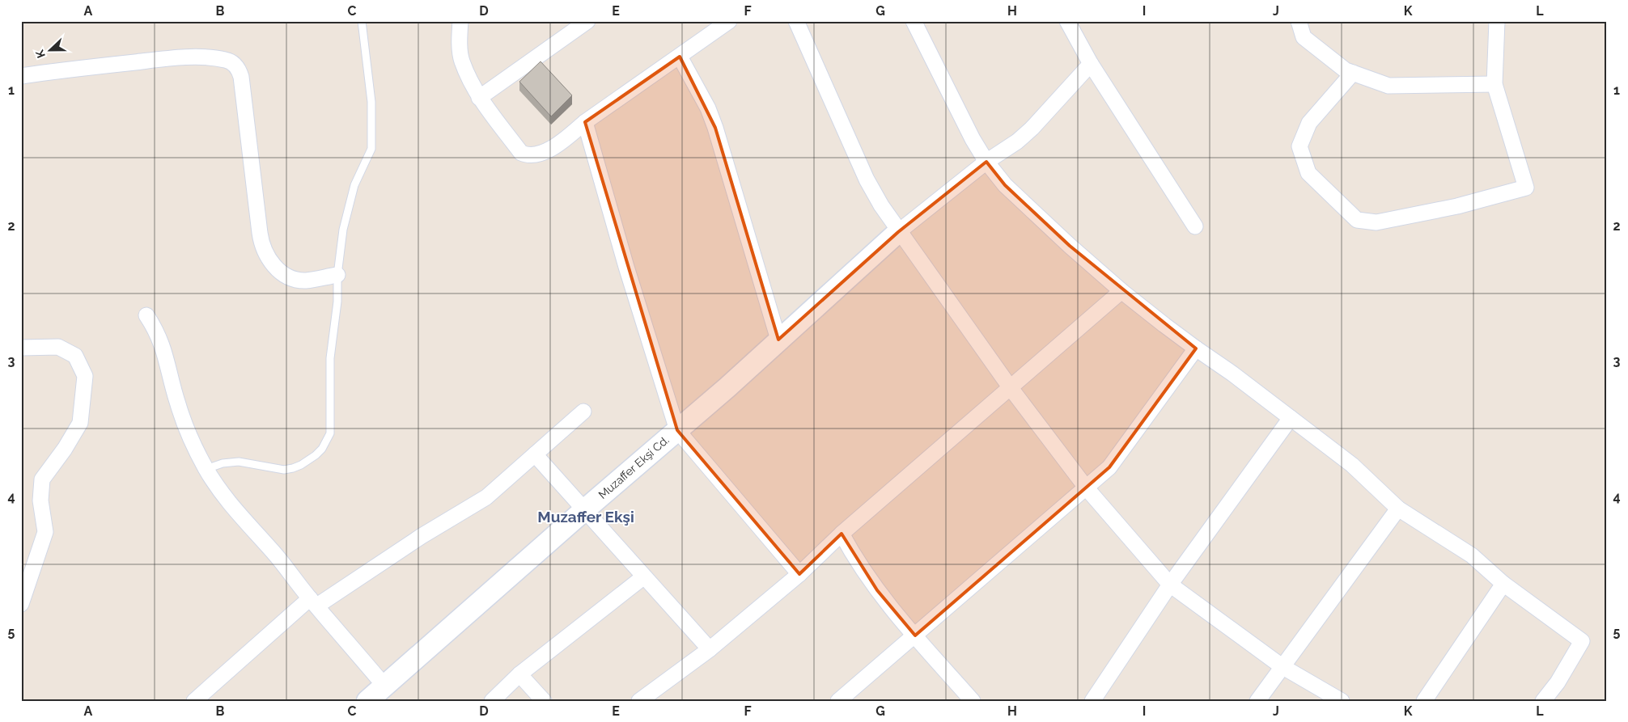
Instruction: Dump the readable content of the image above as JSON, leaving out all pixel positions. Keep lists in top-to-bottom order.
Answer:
{
  "streets": {
    "street": ["Muzaffer Ekşi Cd."]
  },
  "districts": ["Muzaffer Ekşi"],
  "north": "left",
  "grid": {
    "columns": [
      "A",
      "B",
      "C",
      "D",
      "E",
      "F",
      "G",
      "H",
      "I",
      "J",
      "K",
      "L"
    ],
    "rows": [
      "1",
      "2",
      "3",
      "4",
      "5"
    ]
  }
}
